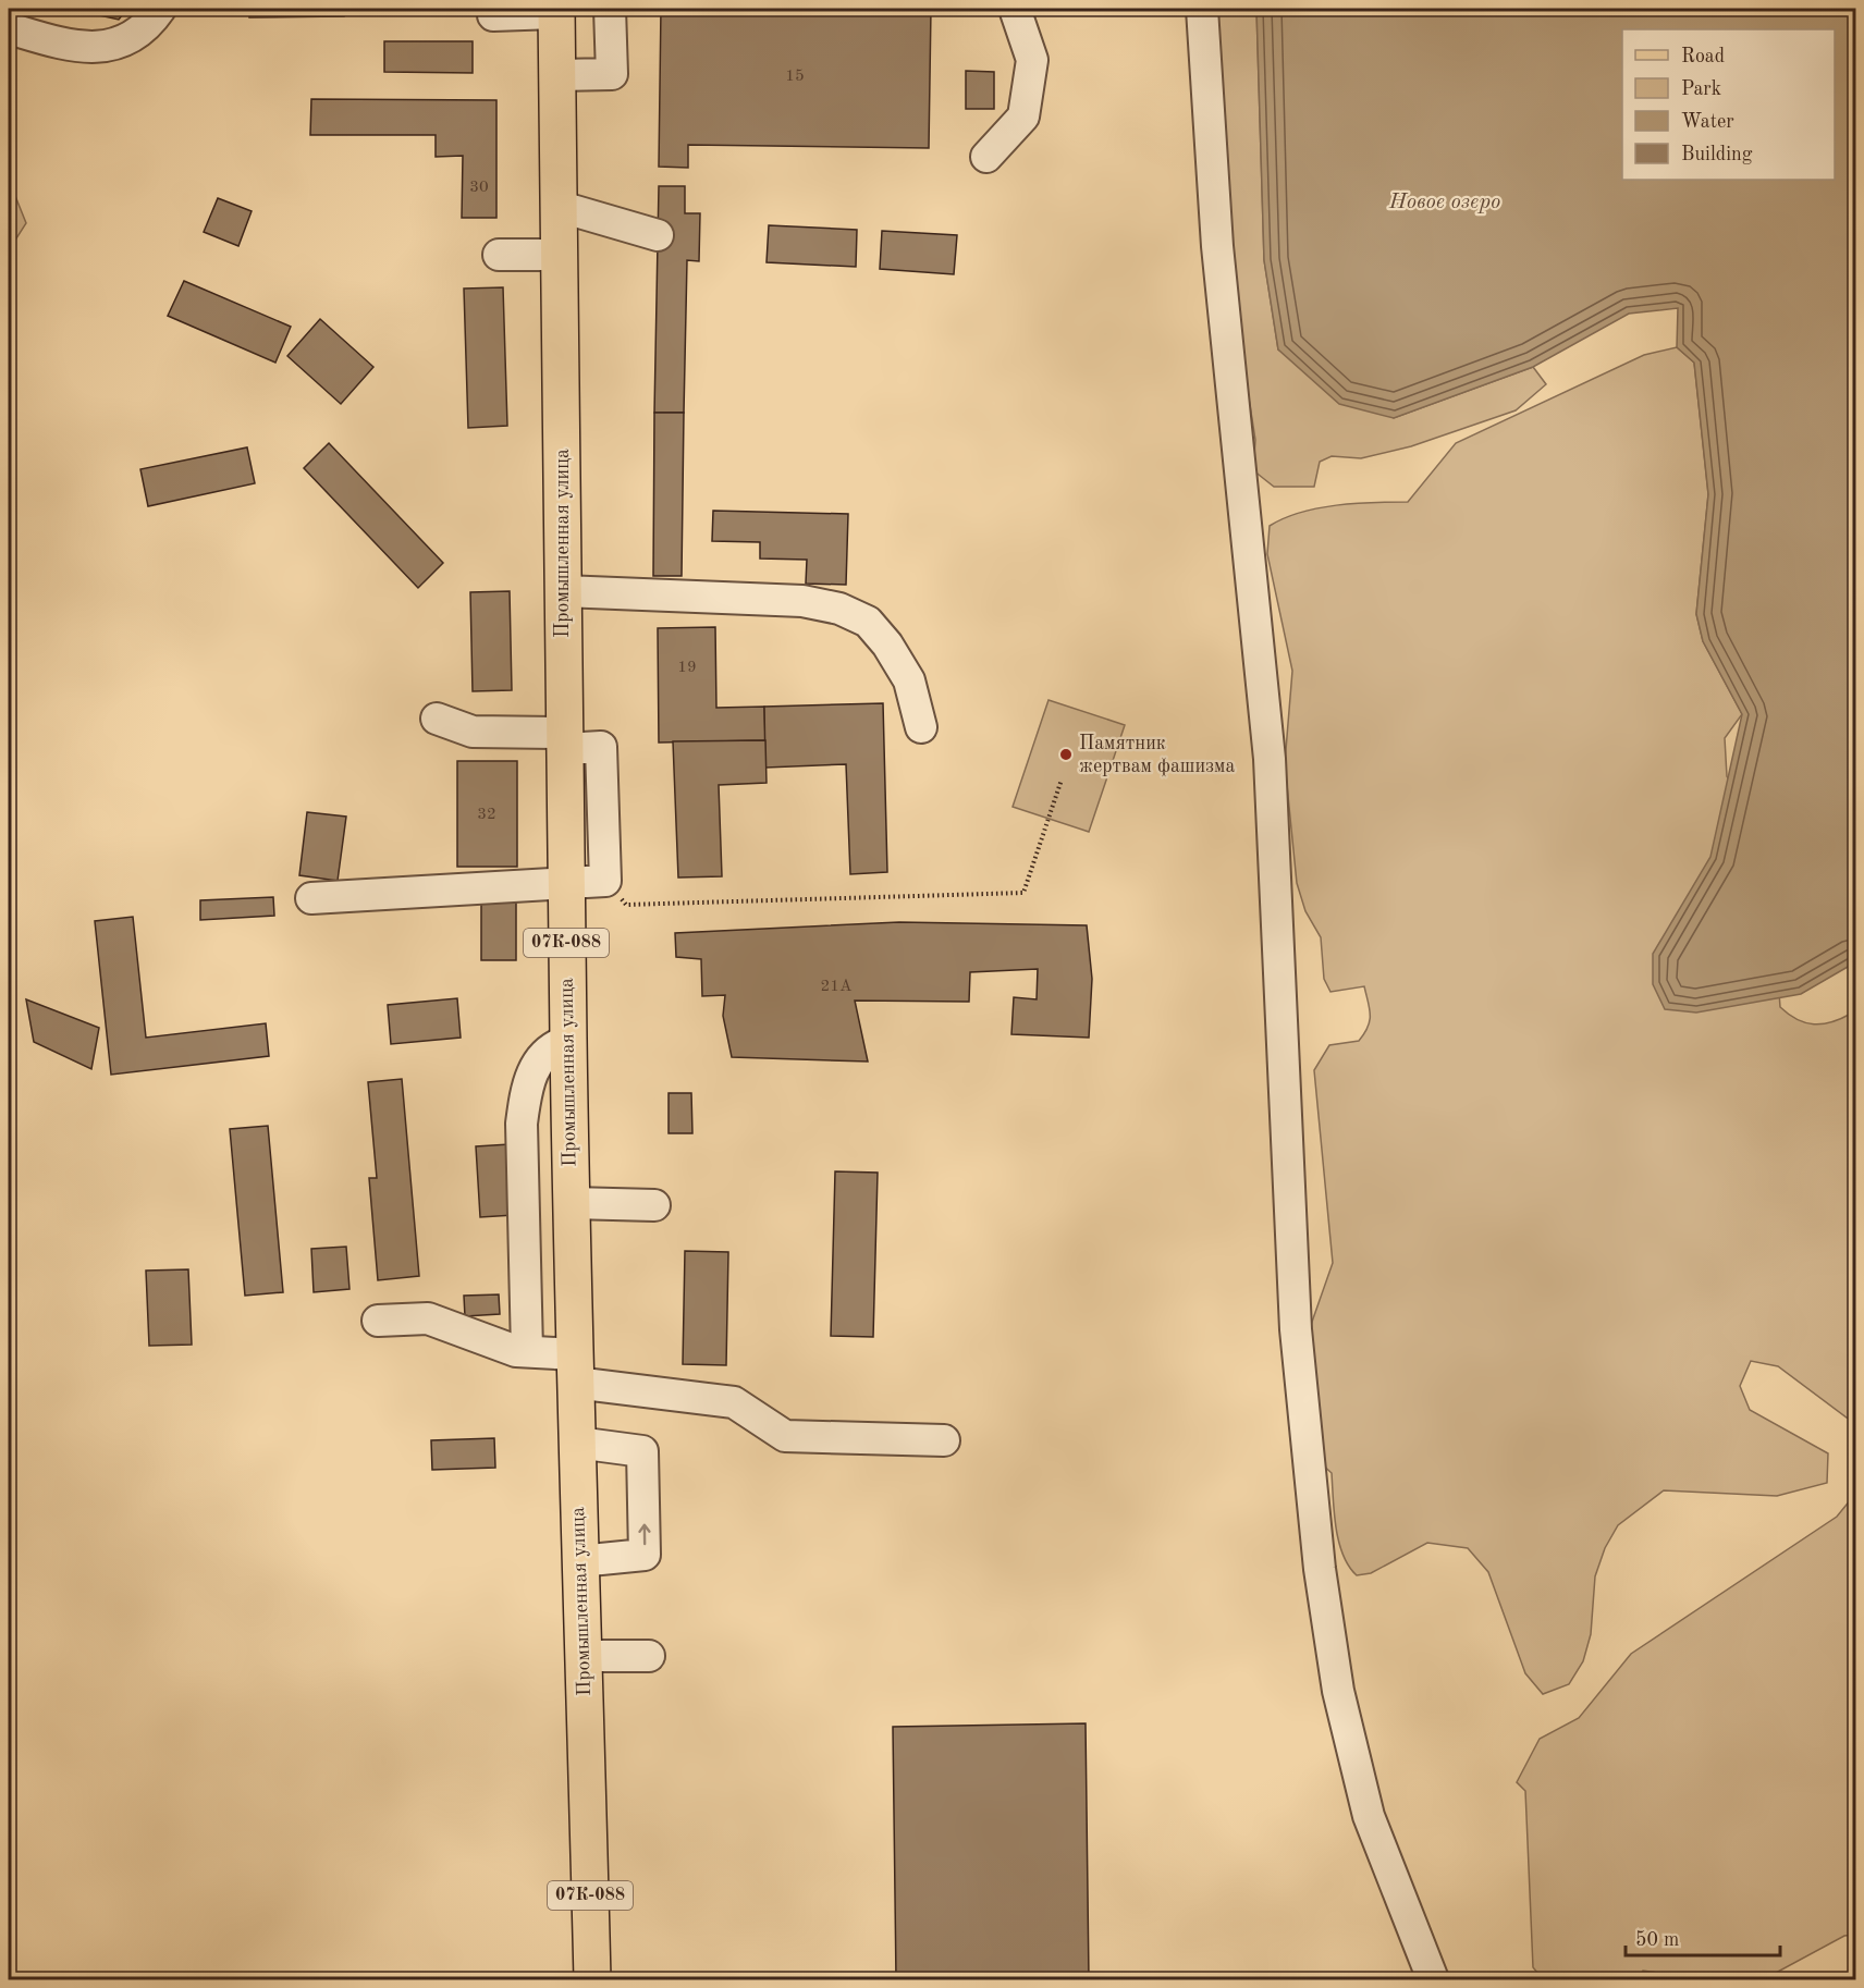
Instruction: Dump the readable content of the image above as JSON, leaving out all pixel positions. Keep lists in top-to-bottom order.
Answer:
{
  "streets": {
    "main road": ["Промышленная улица", "07К-088"]
  },
  "water": ["Новое озеро"],
  "places": ["Памятник жертвам фашизма"],
  "house_numbers": [
    "15",
    "30",
    "19",
    "32",
    "21А"
  ],
  "legend": [
    "Road",
    "Park",
    "Water",
    "Building"
  ],
  "scale_bar": "50 m"
}
